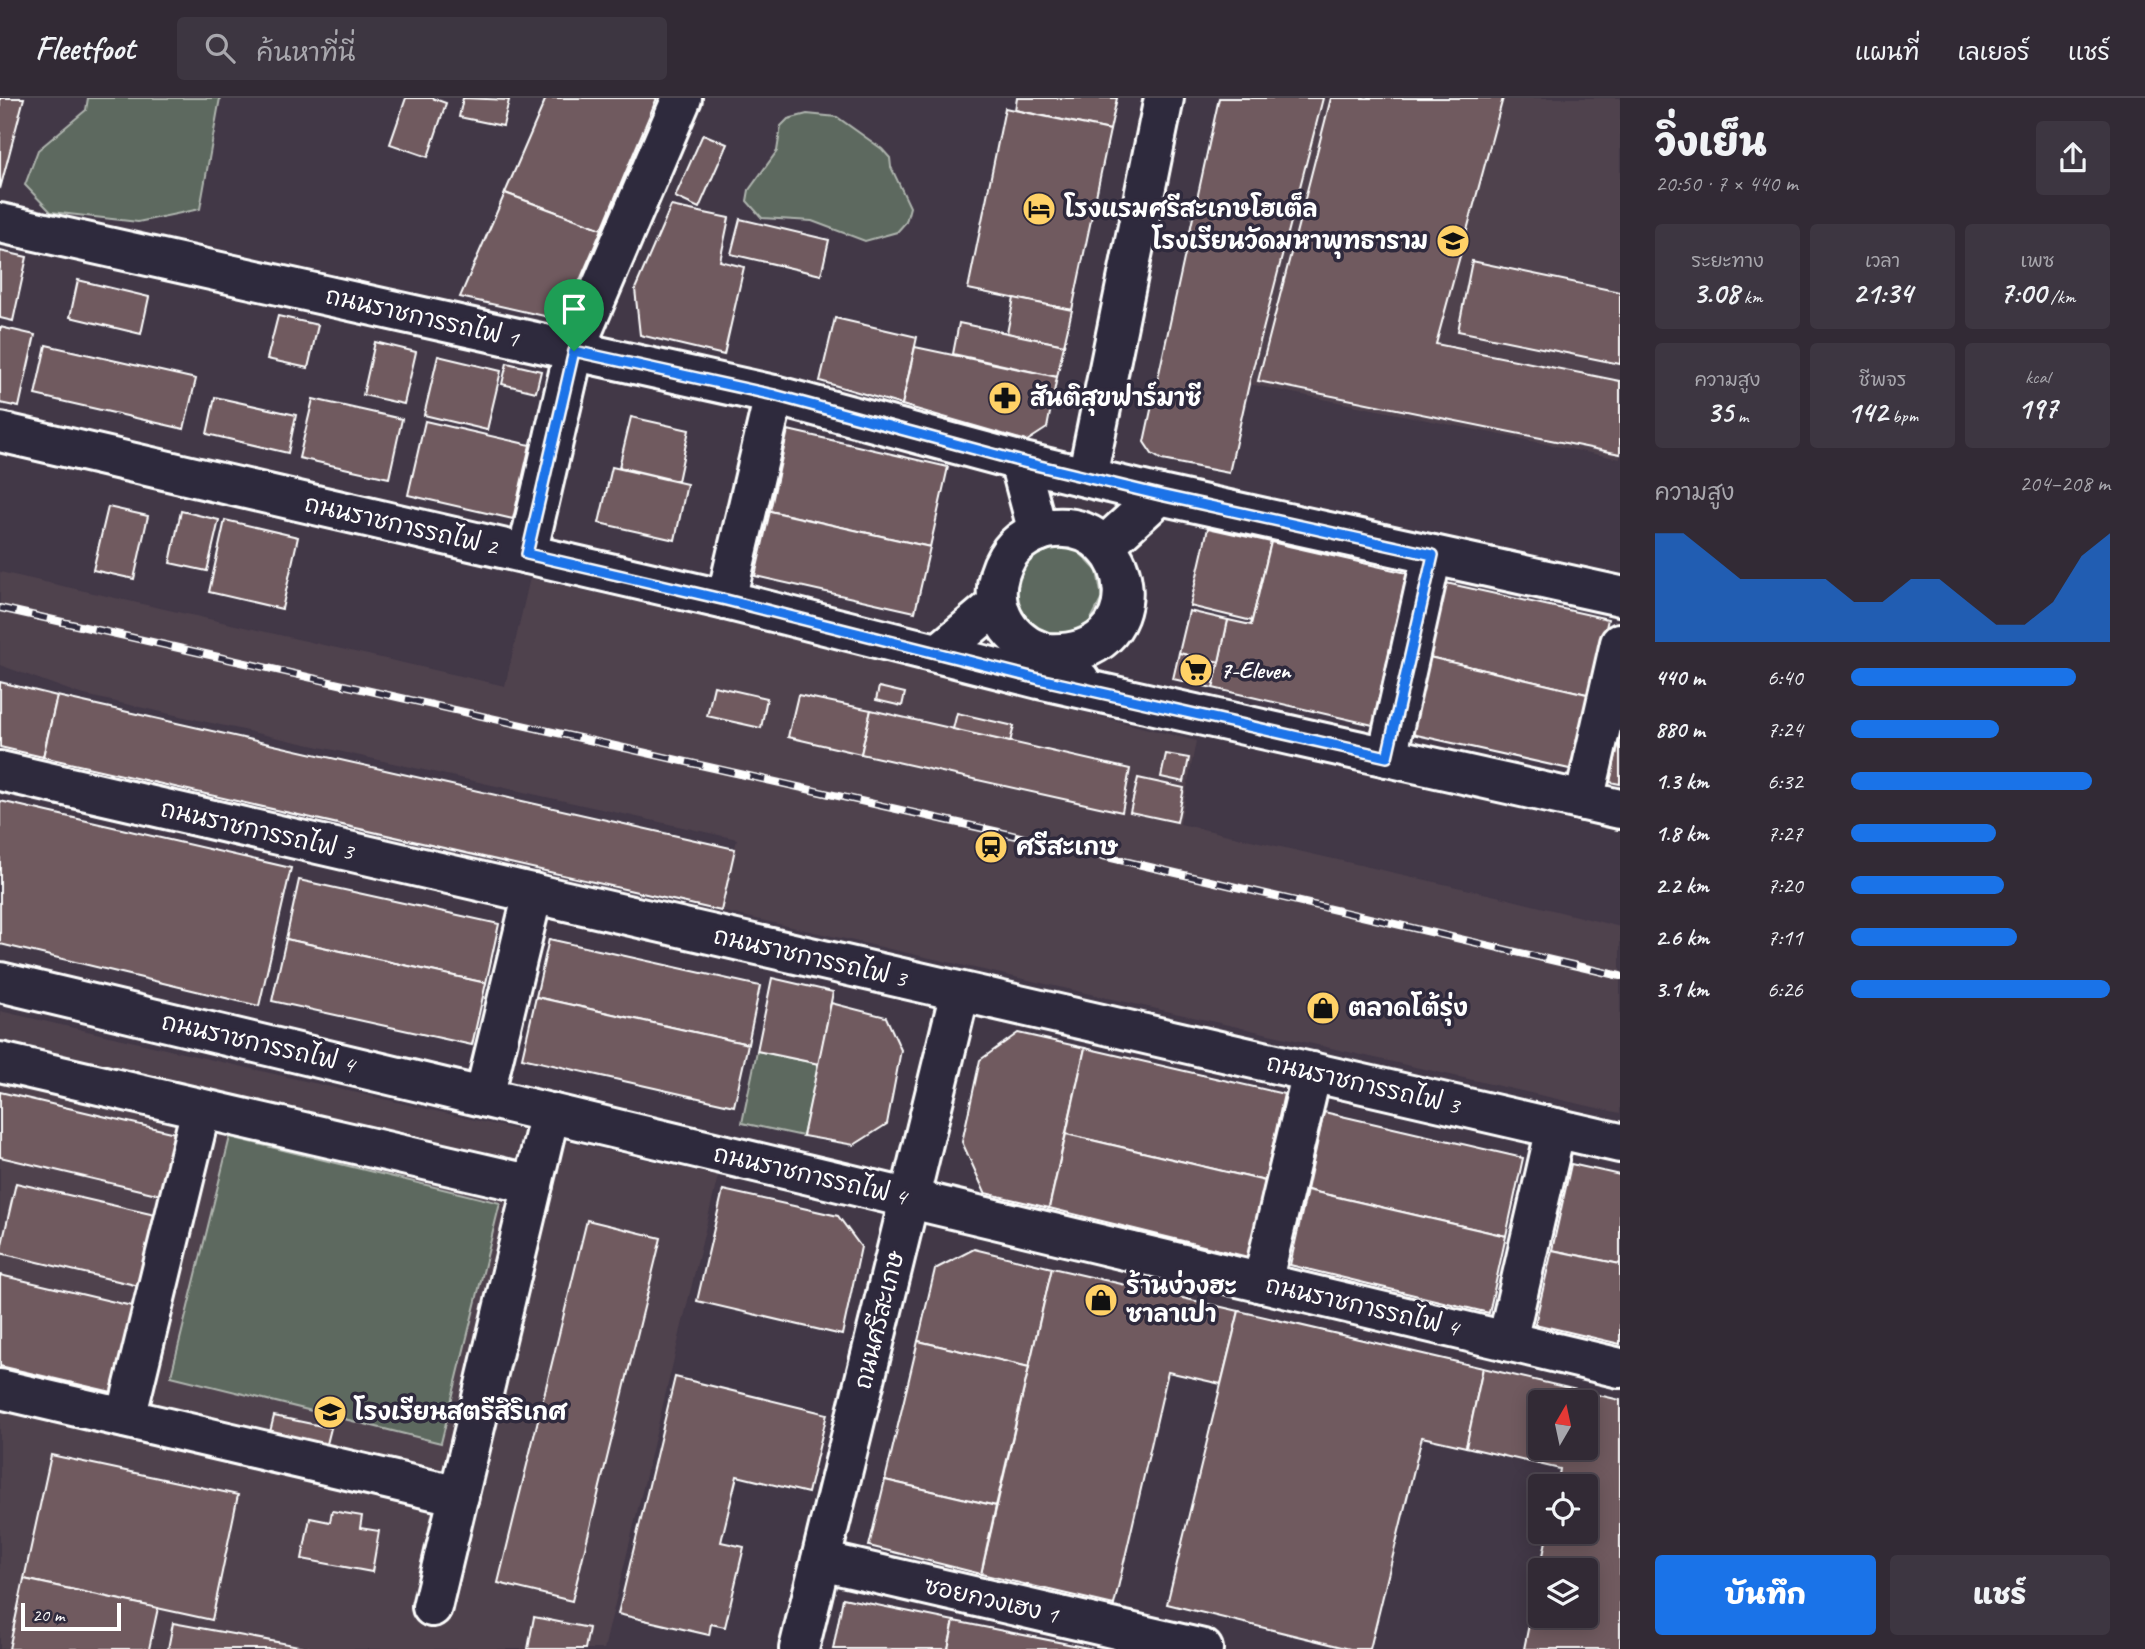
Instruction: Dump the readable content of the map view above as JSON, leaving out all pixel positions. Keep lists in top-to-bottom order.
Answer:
{
  "streets": {
    "street": [
      "ถนนราชการรถไฟ 1",
      "ถนนราชการรถไฟ 2",
      "ถนนราชการรถไฟ 3",
      "ถนนราชการรถไฟ 4",
      "ถนนศรีสะเกษ",
      "ซอยกวงเฮง 1"
    ]
  },
  "crossings": [
    ["ถนนราชการรถไฟ 3", "ถนนศรีสะเกษ"],
    ["ถนนราชการรถไฟ 4", "ถนนศรีสะเกษ"],
    ["ถนนศรีสะเกษ", "ซอยกวงเฮง 1"]
  ],
  "places": {
    "hotel": ["โรงแรมศรีสะเกษโฮเต็ล"],
    "school or university": ["โรงเรียนวัดมหาพุทธาราม", "โรงเรียนสตรีสิริเกศ"],
    "pharmacy": ["สันติสุขฟาร์มาซี"],
    "supermarket": ["7-Eleven"],
    "station": ["ศรีสะเกษ"],
    "shop": ["ตลาดโต้รุ่ง", "ร้านง่วงฮะ ซาลาเปา"]
  },
  "scale_bar": "20 m",
  "north": "top",
  "page": {
    "header": "Fleetfoot",
    "search": "ค้นหาที่นี่",
    "nav": ["แผนที่", "เลเยอร์", "แชร์"],
    "heading": ["วิ่งเย็น", "20:50 · 7 × 440 m"],
    "stats": [
      ["ระยะทาง", "3.08 km"],
      ["เวลา", "21:34"],
      ["เพซ", "7:00 /km"],
      ["ความสูง", "35 m"],
      ["ชีพจร", "142 bpm"],
      ["kcal", "197"]
    ],
    "chart": ["ความสูง", "204–208 m"],
    "list": [
      {
        "name": "440 m",
        "note": "6:40"
      },
      {
        "name": "880 m",
        "note": "7:24"
      },
      {
        "name": "1.3 km",
        "note": "6:32"
      },
      {
        "name": "1.8 km",
        "note": "7:27"
      },
      {
        "name": "2.2 km",
        "note": "7:20"
      },
      {
        "name": "2.6 km",
        "note": "7:11"
      },
      {
        "name": "3.1 km",
        "note": "6:26"
      }
    ],
    "buttons": ["บันทึก", "แชร์"],
    "scale": "20 m"
  }
}
